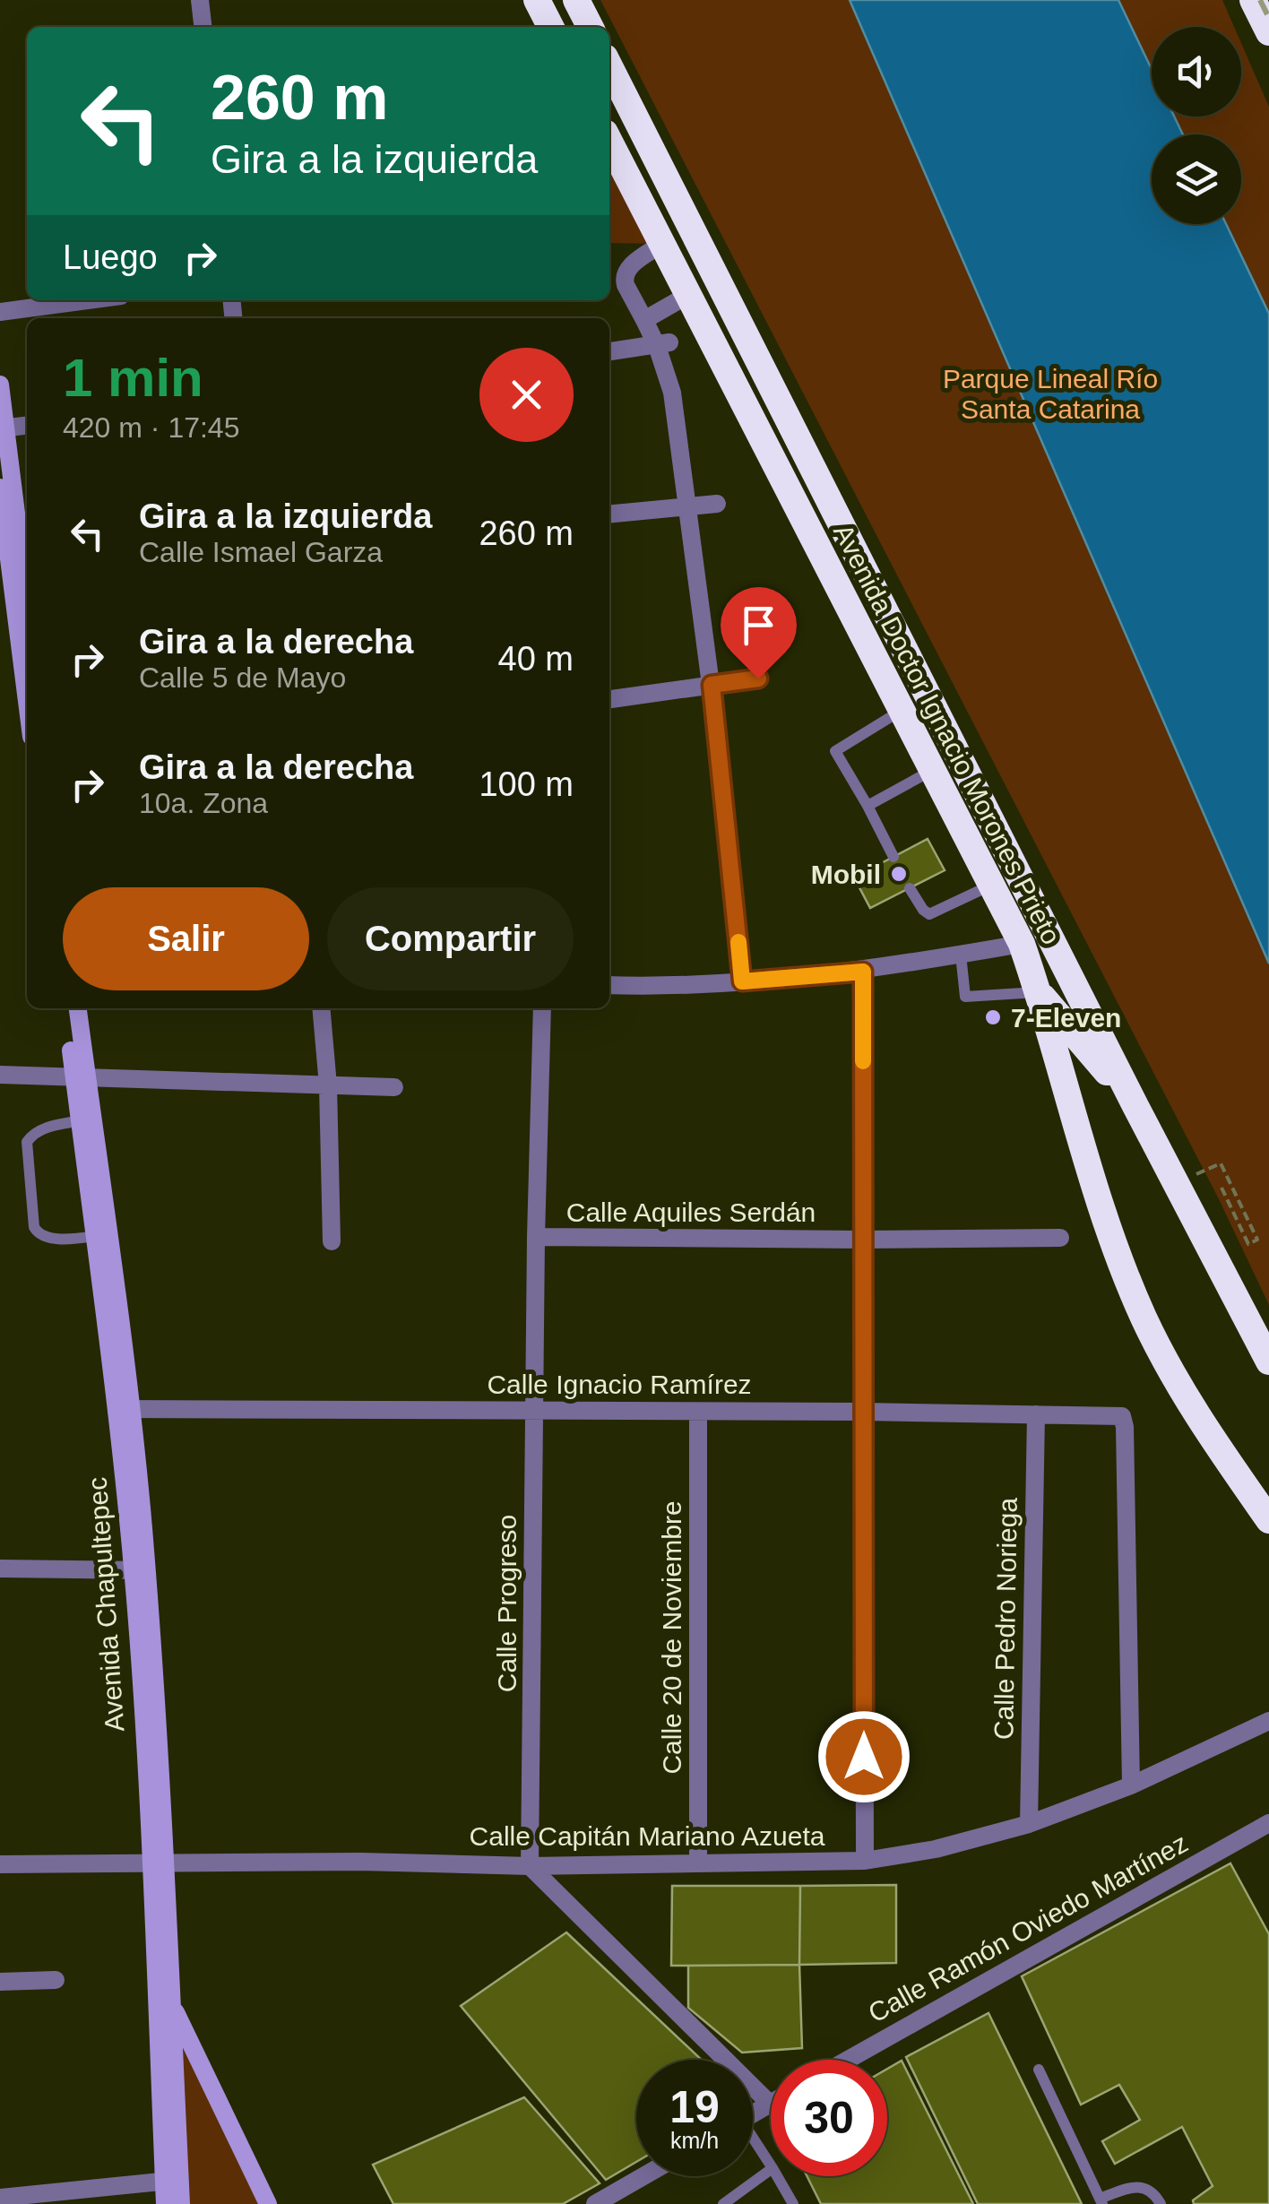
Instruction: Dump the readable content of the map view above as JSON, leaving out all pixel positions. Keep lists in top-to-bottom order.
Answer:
{
  "streets": {
    "highway": ["Avenida Doctor Ignacio Morones Prieto"],
    "main road": ["Avenida Chapultepec"],
    "street": [
      "Calle Aquiles Serdán",
      "Calle Ignacio Ramírez",
      "Calle Progreso",
      "Calle Pedro Noriega",
      "Calle 20 de Noviembre",
      "Calle Capitán Mariano Azueta",
      "Calle Ramón Oviedo Martínez"
    ]
  },
  "crossings": [
    ["Calle Aquiles Serdán", "Calle Progreso"],
    ["Calle Ignacio Ramírez", "Calle Progreso"],
    ["Calle Ignacio Ramírez", "Avenida Chapultepec"],
    ["Calle Ignacio Ramírez", "Calle Pedro Noriega"],
    ["Calle Ignacio Ramírez", "Calle 20 de Noviembre"],
    ["Calle Ignacio Ramírez", "Calle Capitán Mariano Azueta"],
    ["Calle Progreso", "Calle Capitán Mariano Azueta"],
    ["Avenida Chapultepec", "Calle Capitán Mariano Azueta"],
    ["Calle Pedro Noriega", "Calle Capitán Mariano Azueta"],
    ["Calle 20 de Noviembre", "Calle Capitán Mariano Azueta"]
  ],
  "parks": ["Parque Lineal Río Santa Catarina"],
  "places": ["Mobil", "7-Eleven"],
  "page": {
    "turn": ["260 m", "Gira a la izquierda"],
    "then": "Luego",
    "heading": ["1 min", "420 m · 17:45"],
    "list": [
      {
        "name": "Gira a la izquierda",
        "note": "Calle Ismael Garza",
        "value": "260 m"
      },
      {
        "name": "Gira a la derecha",
        "note": "Calle 5 de Mayo",
        "value": "40 m"
      },
      {
        "name": "Gira a la derecha",
        "note": "10a. Zona",
        "value": "100 m"
      }
    ],
    "buttons": ["Salir", "Compartir"],
    "speed": "19 km/h",
    "limit": "30"
  }
}
